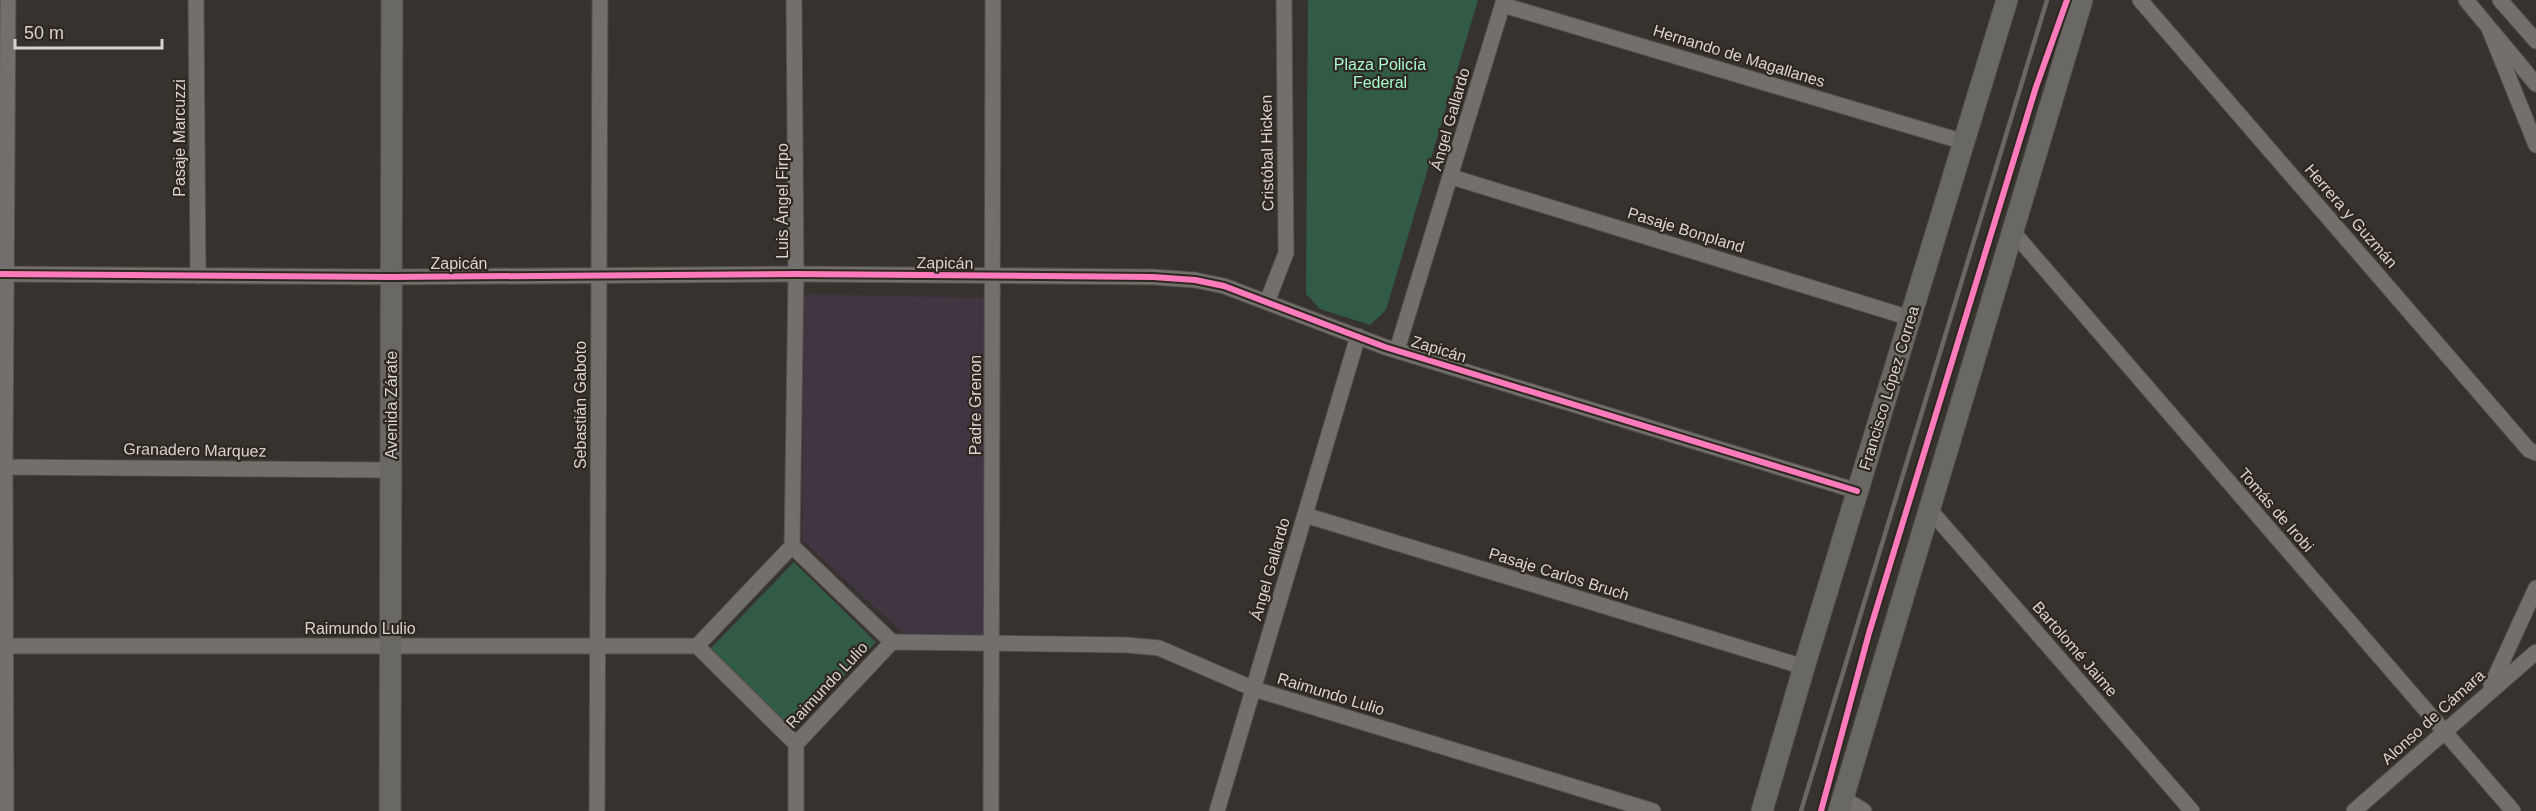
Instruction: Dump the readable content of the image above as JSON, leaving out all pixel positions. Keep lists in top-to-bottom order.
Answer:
{
  "streets": {
    "main road": ["Francisco López Correa", "Avenida Zárate"],
    "street": [
      "Hernando de Magallanes",
      "Ángel Gallardo",
      "Pasaje Marcuzzi",
      "Cristóbal Hicken",
      "Luis Ángel Firpo",
      "Herrera y Guzmán",
      "Pasaje Bonpland",
      "Zapicán",
      "Sebastián Gaboto",
      "Padre Grenon",
      "Granadero Marquez",
      "Tomás de Irobi",
      "Pasaje Carlos Bruch",
      "Raimundo Lulio",
      "Bartolomé Jaime",
      "Alonso de Cámara"
    ]
  },
  "crossings": [
    ["Hernando de Magallanes", "Ángel Gallardo"],
    ["Hernando de Magallanes", "Francisco López Correa"],
    ["Ángel Gallardo", "Pasaje Bonpland"],
    ["Ángel Gallardo", "Zapicán"],
    ["Ángel Gallardo", "Pasaje Carlos Bruch"],
    ["Ángel Gallardo", "Raimundo Lulio"],
    ["Pasaje Marcuzzi", "Zapicán"],
    ["Cristóbal Hicken", "Zapicán"],
    ["Luis Ángel Firpo", "Zapicán"],
    ["Pasaje Bonpland", "Francisco López Correa"],
    ["Zapicán", "Francisco López Correa"],
    ["Zapicán", "Avenida Zárate"],
    ["Zapicán", "Sebastián Gaboto"],
    ["Zapicán", "Padre Grenon"],
    ["Francisco López Correa", "Pasaje Carlos Bruch"],
    ["Avenida Zárate", "Granadero Marquez"],
    ["Avenida Zárate", "Raimundo Lulio"],
    ["Sebastián Gaboto", "Raimundo Lulio"],
    ["Padre Grenon", "Raimundo Lulio"],
    ["Tomás de Irobi", "Alonso de Cámara"]
  ],
  "parks": ["Plaza Policía Federal"],
  "scale_bar": "50 m"
}
